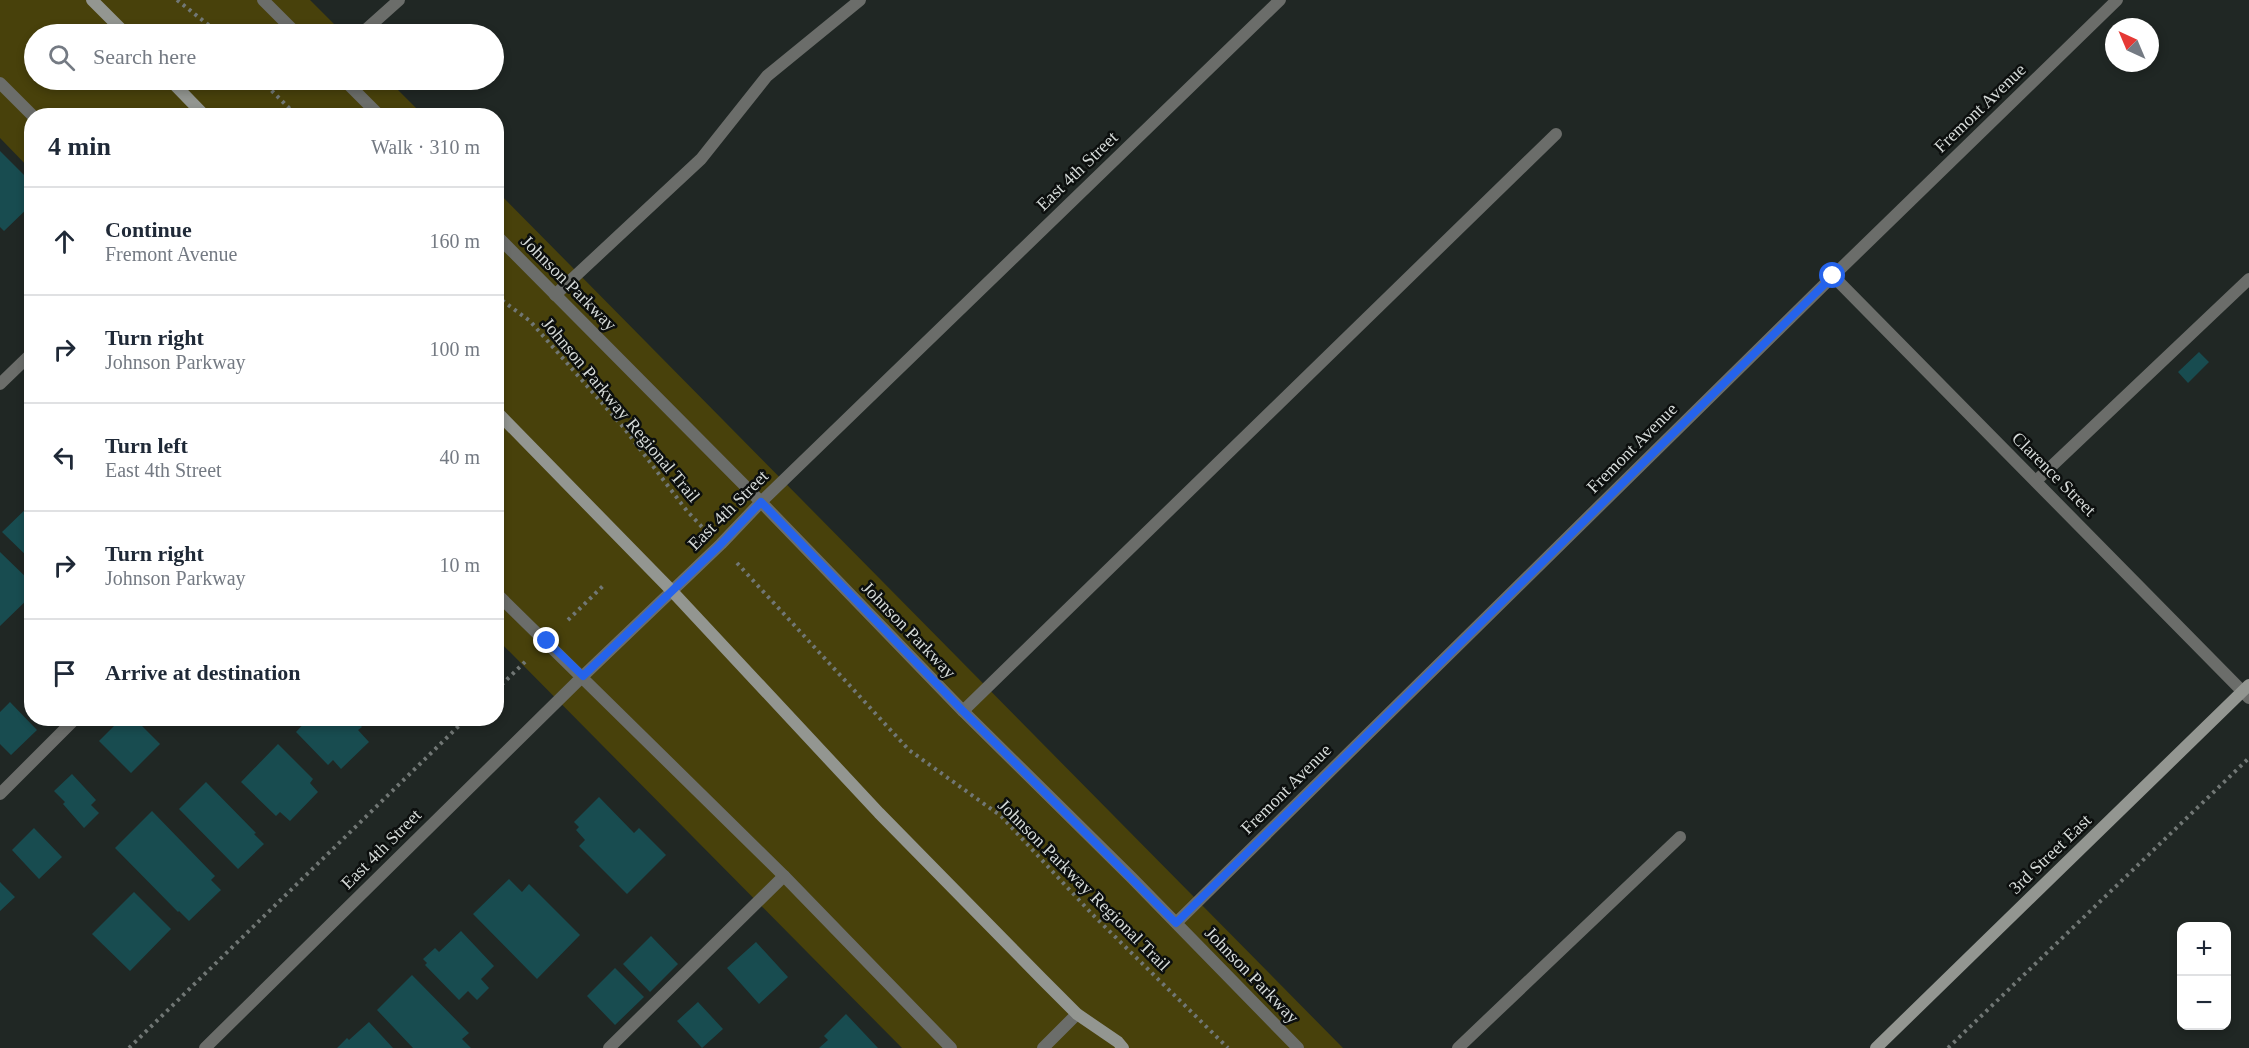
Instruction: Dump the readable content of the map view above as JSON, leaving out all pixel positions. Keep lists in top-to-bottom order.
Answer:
{
  "streets": {
    "street": [
      "Fremont Avenue",
      "East 4th Street",
      "Johnson Parkway",
      "Clarence Street",
      "3rd Street East"
    ],
    "path": ["Johnson Parkway Regional Trail"]
  },
  "crossings": [
    ["Fremont Avenue", "Johnson Parkway"],
    ["Fremont Avenue", "Clarence Street"],
    ["East 4th Street", "Johnson Parkway"],
    ["Clarence Street", "3rd Street East"]
  ],
  "north": "top left",
  "page": {
    "search": "Search here",
    "heading": ["4 min", "Walk · 310 m"],
    "list": [
      ["Continue", "Fremont Avenue", "160 m"],
      ["Turn right", "Johnson Parkway", "100 m"],
      ["Turn left", "East 4th Street", "40 m"],
      ["Turn right", "Johnson Parkway", "10 m"],
      "Arrive at destination"
    ],
    "map_buttons": ["+", "−"]
  }
}
